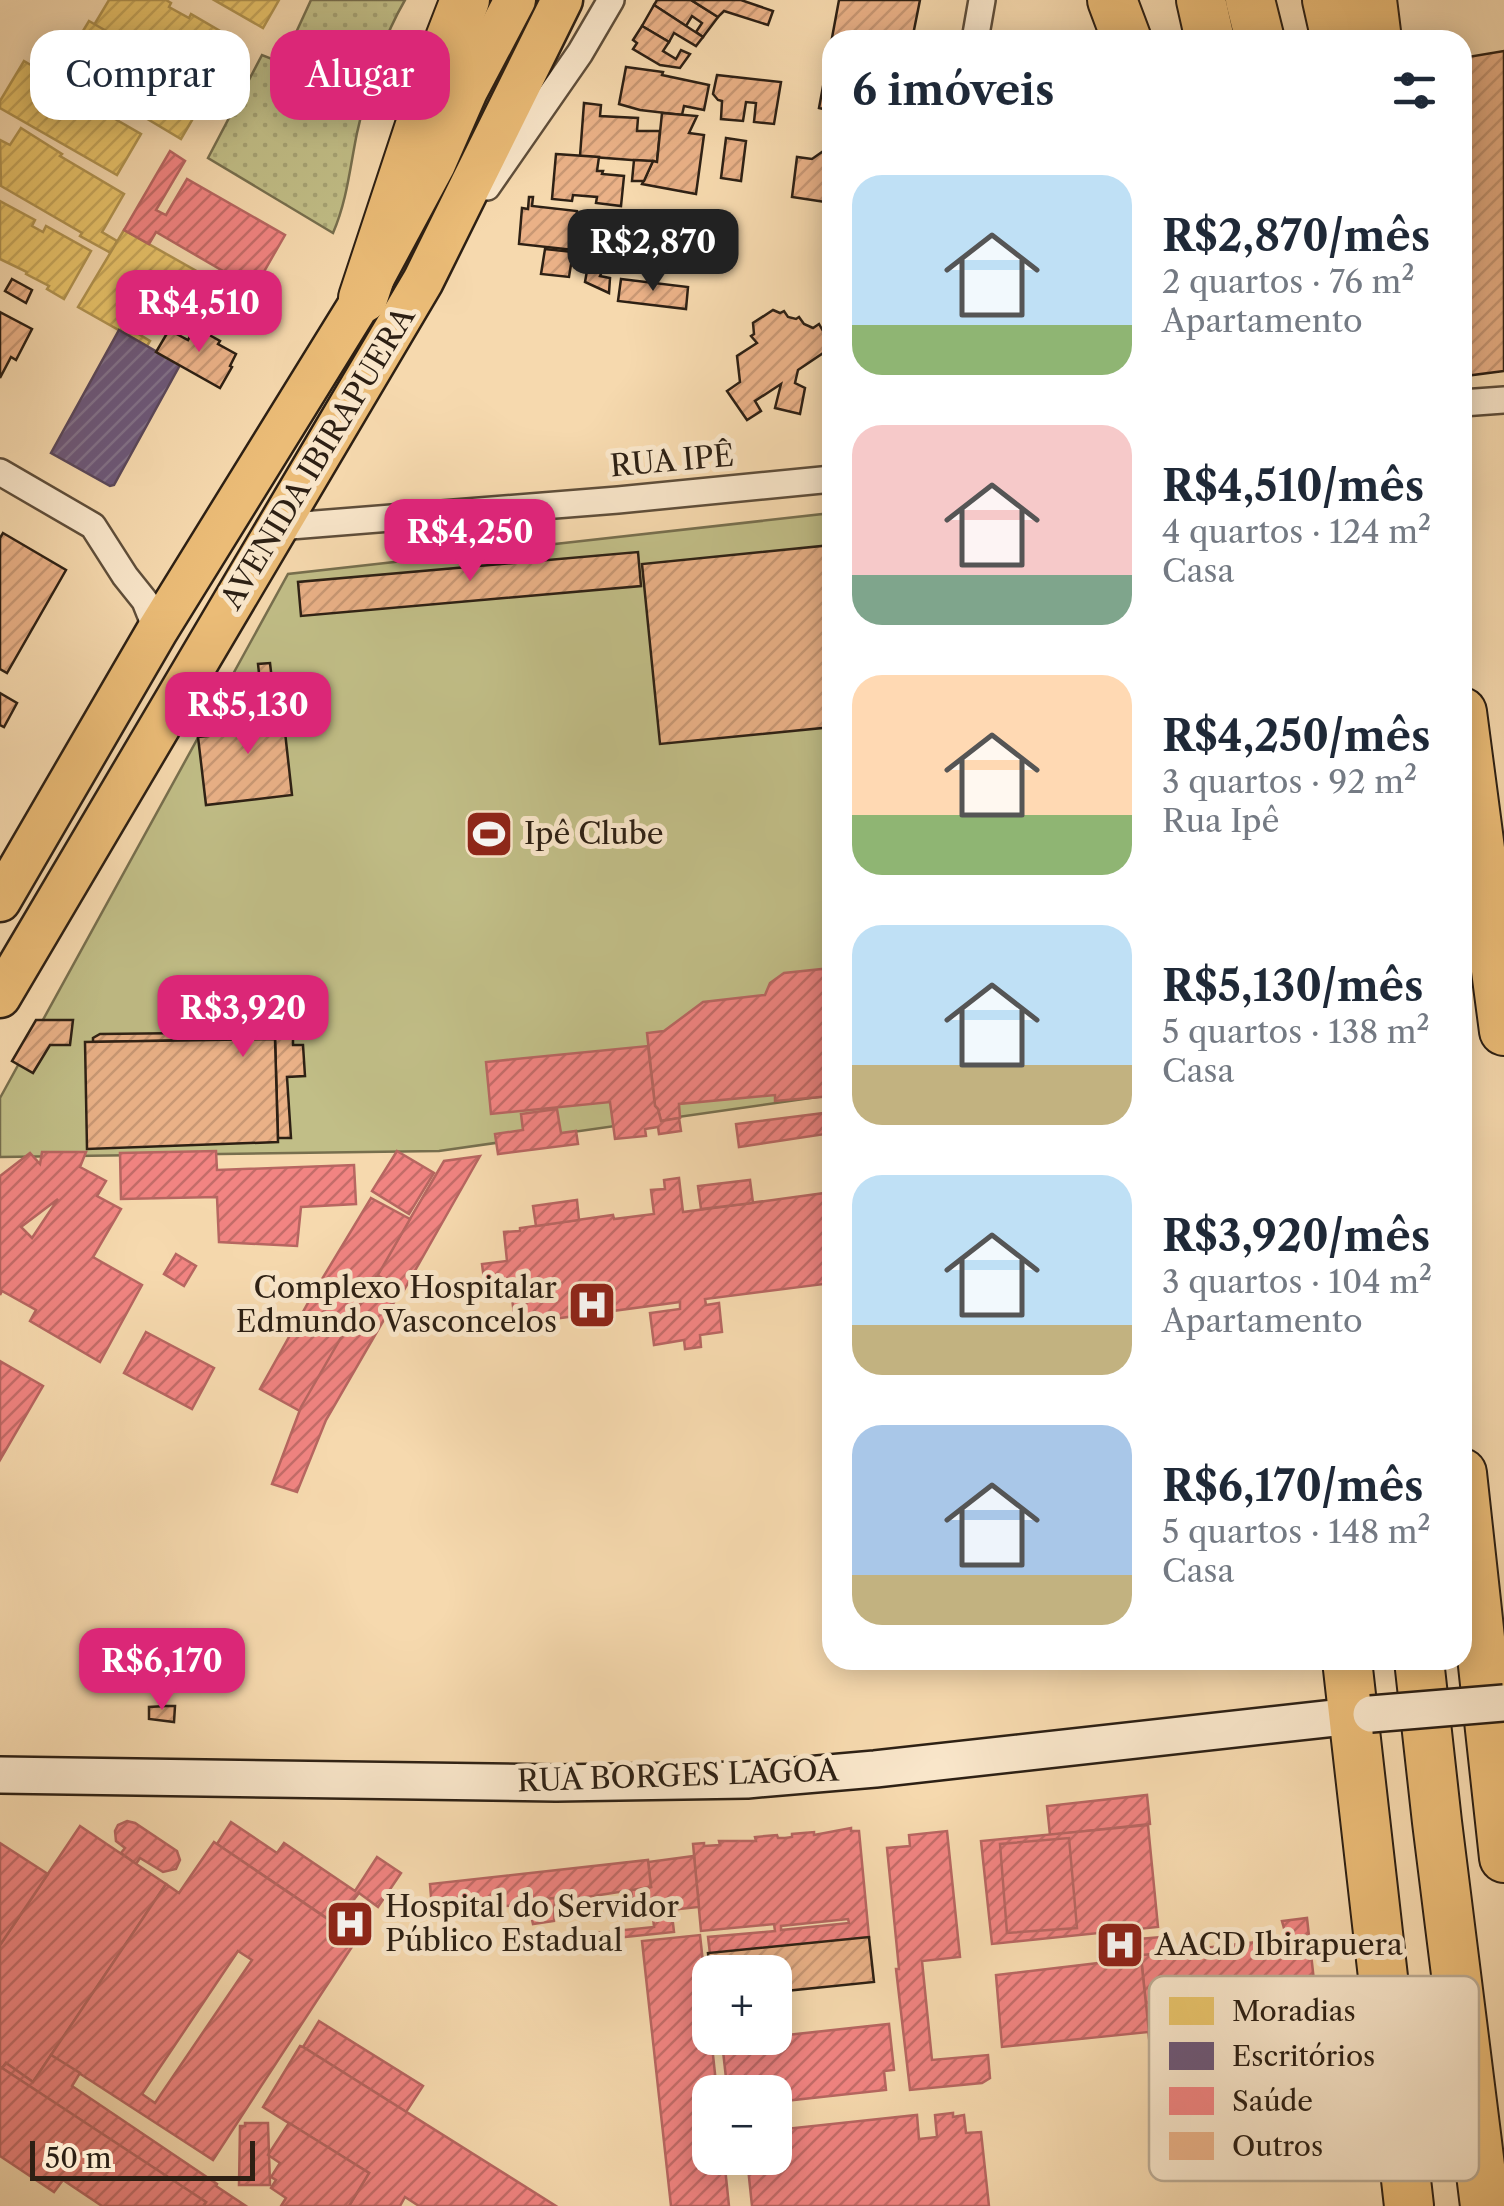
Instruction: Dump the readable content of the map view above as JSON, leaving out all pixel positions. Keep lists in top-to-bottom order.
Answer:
{
  "streets": {
    "main road": ["AVENIDA IBIRAPUERA"],
    "street": ["RUA IPÊ", "RUA BORGES LAGOA"]
  },
  "crossings": [
    ["AVENIDA IBIRAPUERA", "RUA IPÊ"]
  ],
  "places": {
    "sports": ["Ipê Clube"],
    "hospital": ["Complexo Hospitalar Edmundo Vasconcelos", "Hospital do Servidor Público Estadual", "AACD Ibirapuera"]
  },
  "legend": [
    "Moradias",
    "Escritórios",
    "Saúde",
    "Outros"
  ],
  "scale_bar": "50 m",
  "page": {
    "chip": ["Comprar", "Alugar"],
    "heading": "6 imóveis",
    "list": [
      {
        "name": "R$2,870/mês",
        "note": "2 quartos · 76 m² · Apartamento"
      },
      {
        "name": "R$4,510/mês",
        "note": "4 quartos · 124 m² · Casa"
      },
      {
        "name": "R$4,250/mês",
        "note": "3 quartos · 92 m² · Rua Ipê"
      },
      {
        "name": "R$5,130/mês",
        "note": "5 quartos · 138 m² · Casa"
      },
      {
        "name": "R$3,920/mês",
        "note": "3 quartos · 104 m² · Apartamento"
      },
      {
        "name": "R$6,170/mês",
        "note": "5 quartos · 148 m² · Casa"
      }
    ],
    "price": [
      "R$2,870",
      "R$4,510",
      "R$4,250",
      "R$5,130",
      "R$3,920",
      "R$6,170"
    ],
    "map_buttons": ["+", "−"],
    "scale": "50 m"
  }
}
